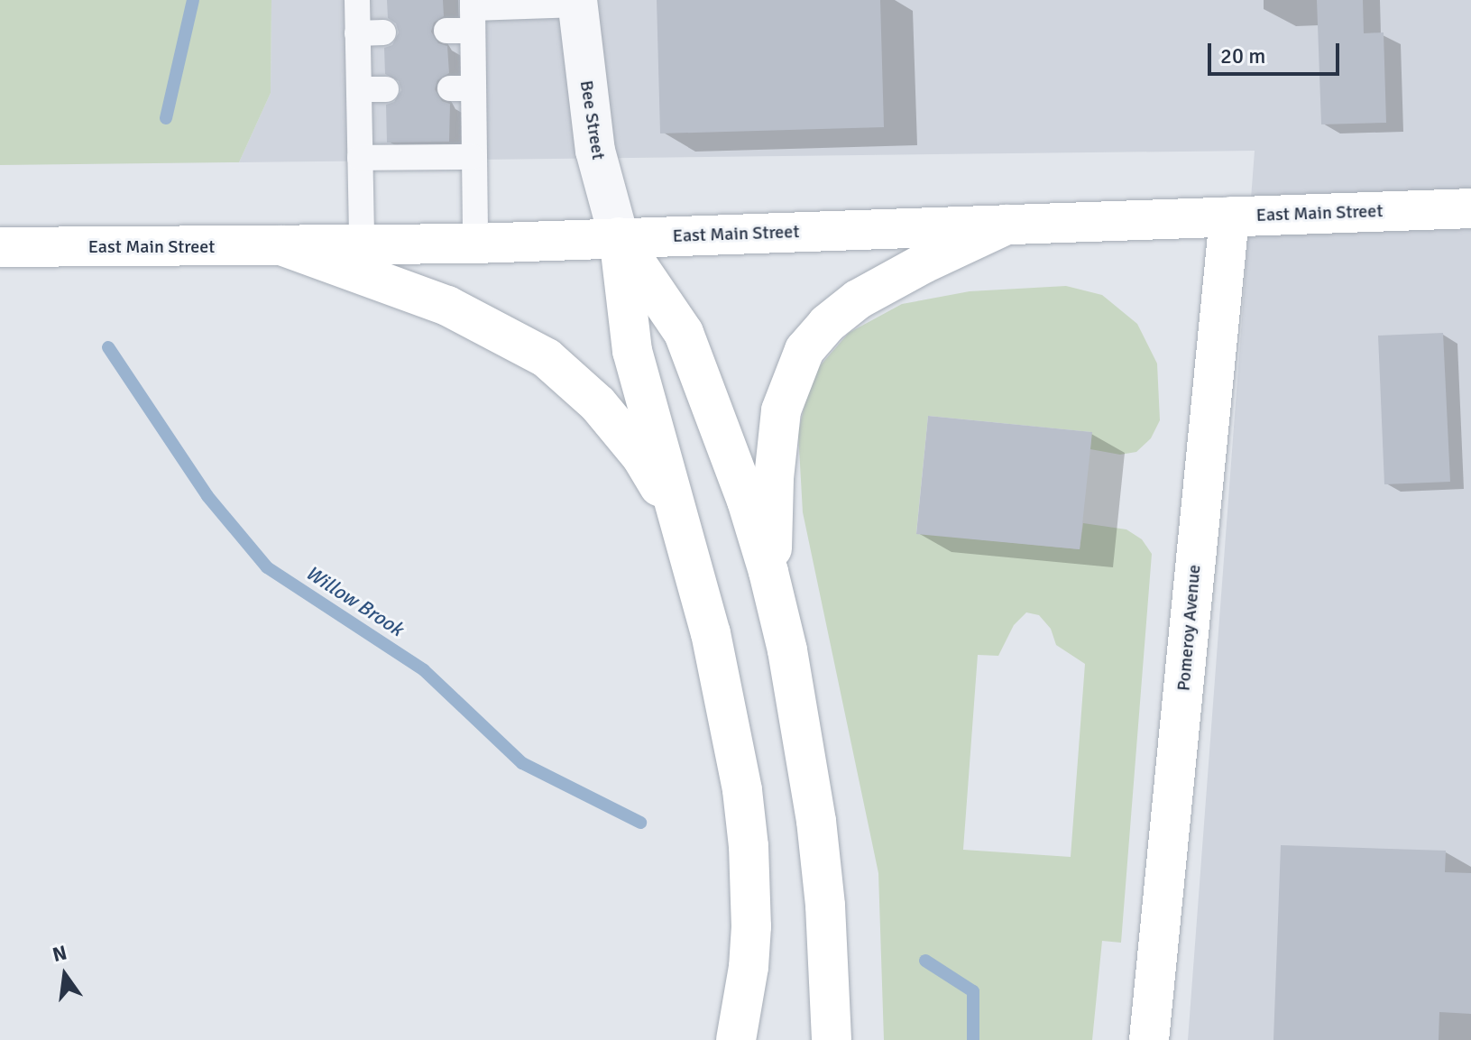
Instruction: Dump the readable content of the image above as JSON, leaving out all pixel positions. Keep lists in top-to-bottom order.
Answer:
{
  "streets": {
    "main road": ["East Main Street", "Pomeroy Avenue"],
    "street": ["Bee Street"]
  },
  "crossings": [
    ["Bee Street", "East Main Street"],
    ["East Main Street", "Pomeroy Avenue"]
  ],
  "water": ["Willow Brook"],
  "scale_bar": "20 m",
  "north": "top"
}
